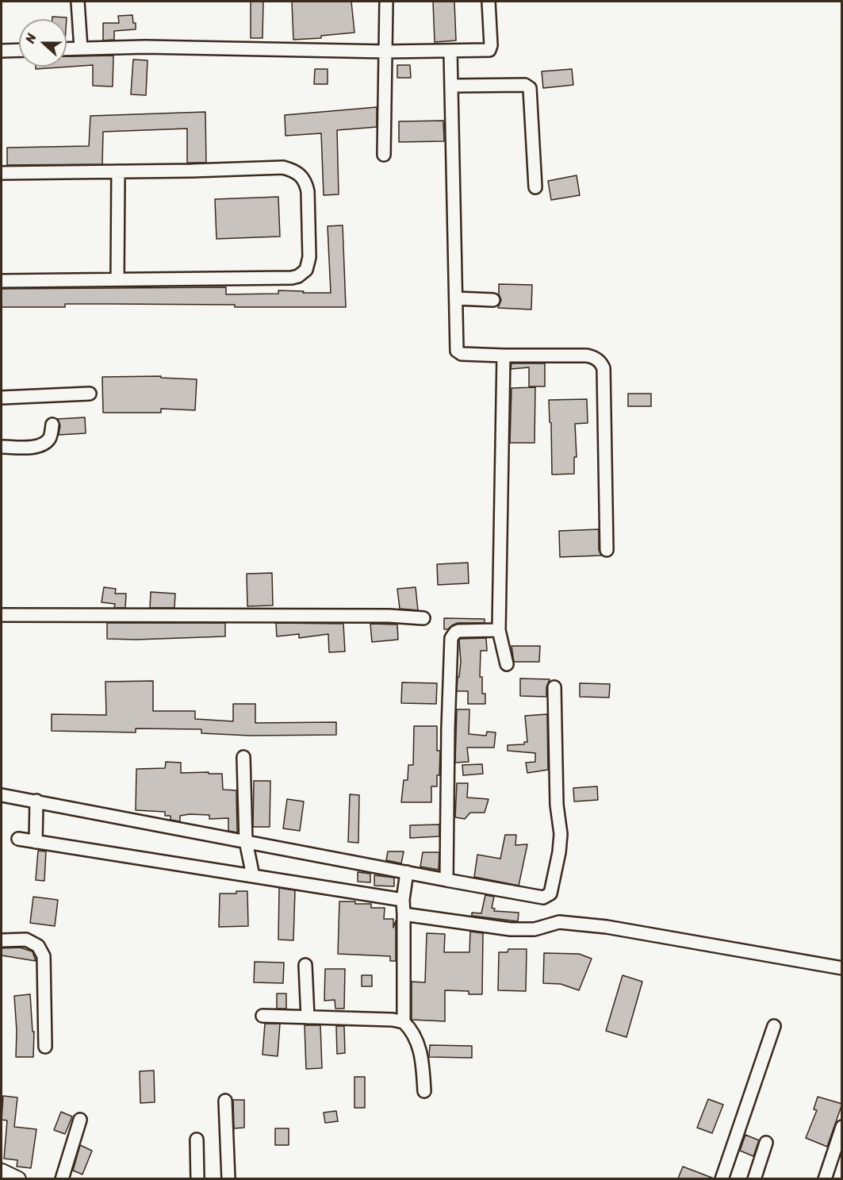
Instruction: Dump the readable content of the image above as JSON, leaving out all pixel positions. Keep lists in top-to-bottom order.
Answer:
{
  "north": "left"
}
